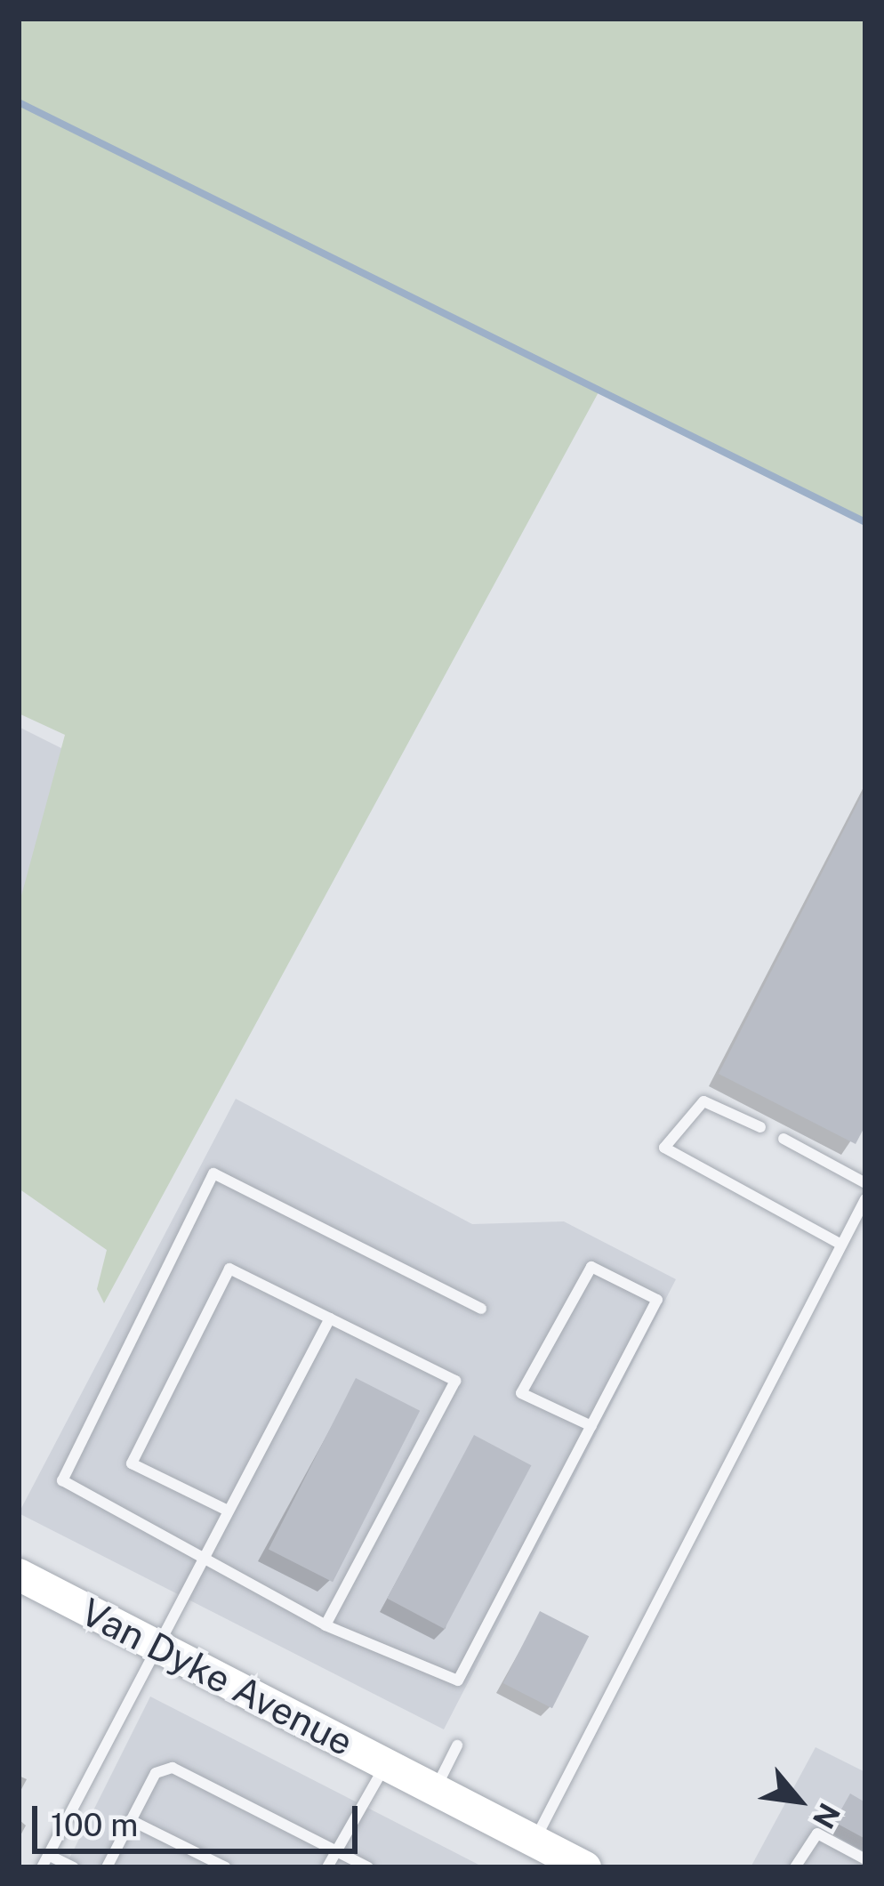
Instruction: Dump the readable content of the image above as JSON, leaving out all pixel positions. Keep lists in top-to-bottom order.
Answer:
{
  "streets": {
    "main road": ["Van Dyke Avenue"]
  },
  "scale_bar": "100 m",
  "north": "bottom right"
}
